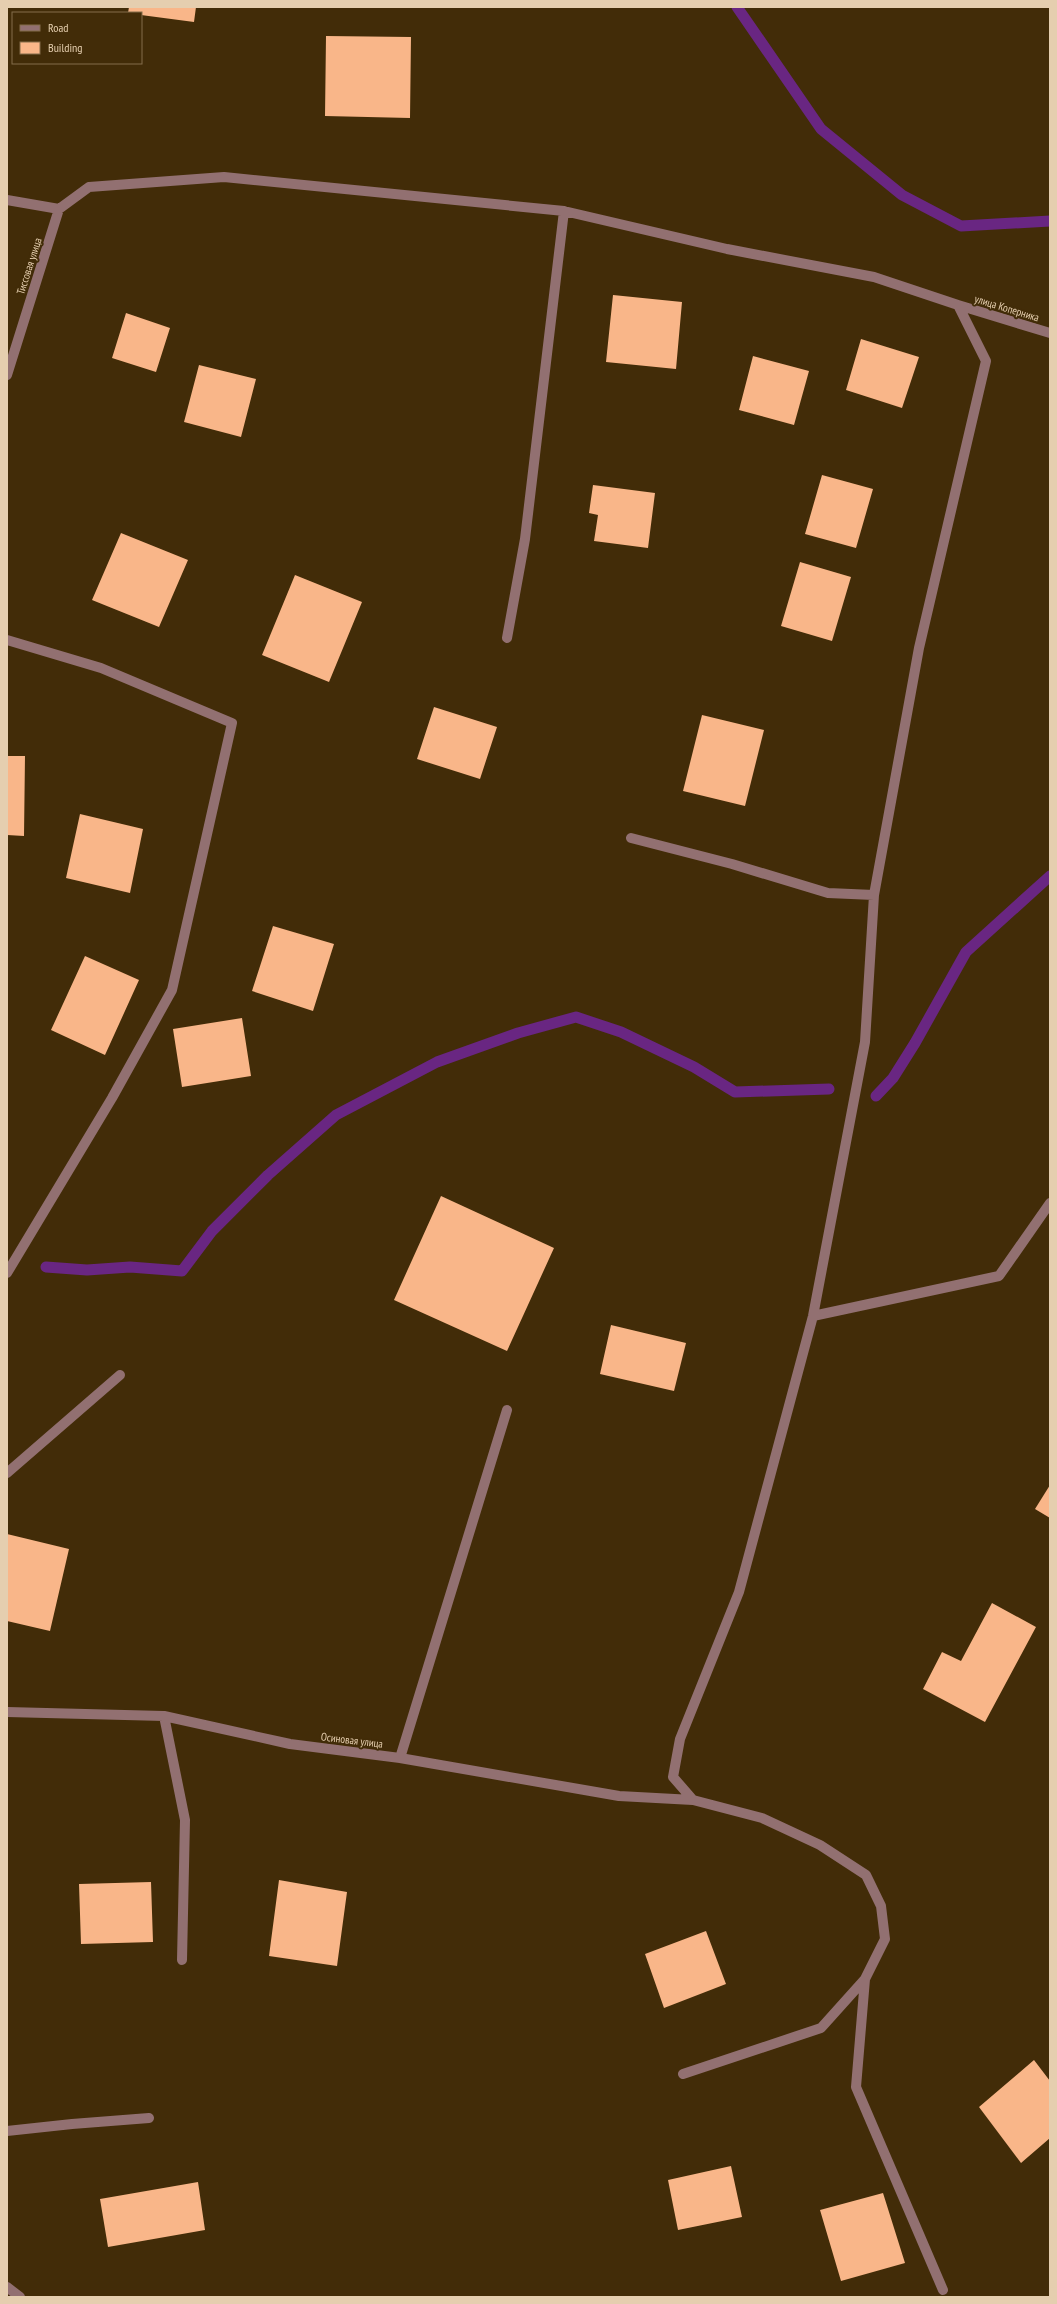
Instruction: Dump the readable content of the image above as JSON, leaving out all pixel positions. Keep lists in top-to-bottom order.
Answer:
{
  "streets": {
    "street": ["Тиссовая улица", "улица Коперника", "Осиновая улица"]
  },
  "crossings": [
    ["Тиссовая улица", "улица Коперника"]
  ],
  "legend": ["Road", "Building"]
}
